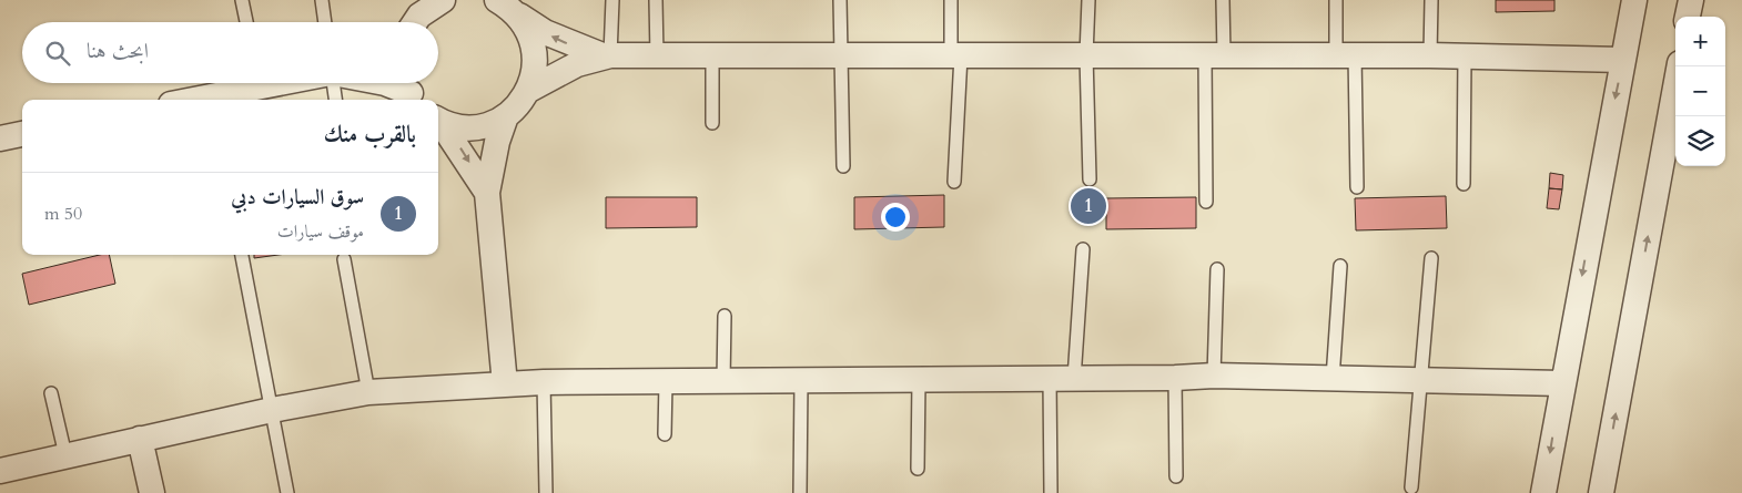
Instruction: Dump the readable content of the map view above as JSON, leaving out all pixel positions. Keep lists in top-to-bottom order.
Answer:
{
  "page": {
    "map_buttons": ["+", "−"],
    "search": "ابحث هنا",
    "heading": "بالقرب منك",
    "list": [
      {
        "mark": "1",
        "name": "سوق السيارات دبي",
        "note": "موقف سيارات",
        "value": "50 m"
      }
    ],
    "pins": "1"
  }
}
